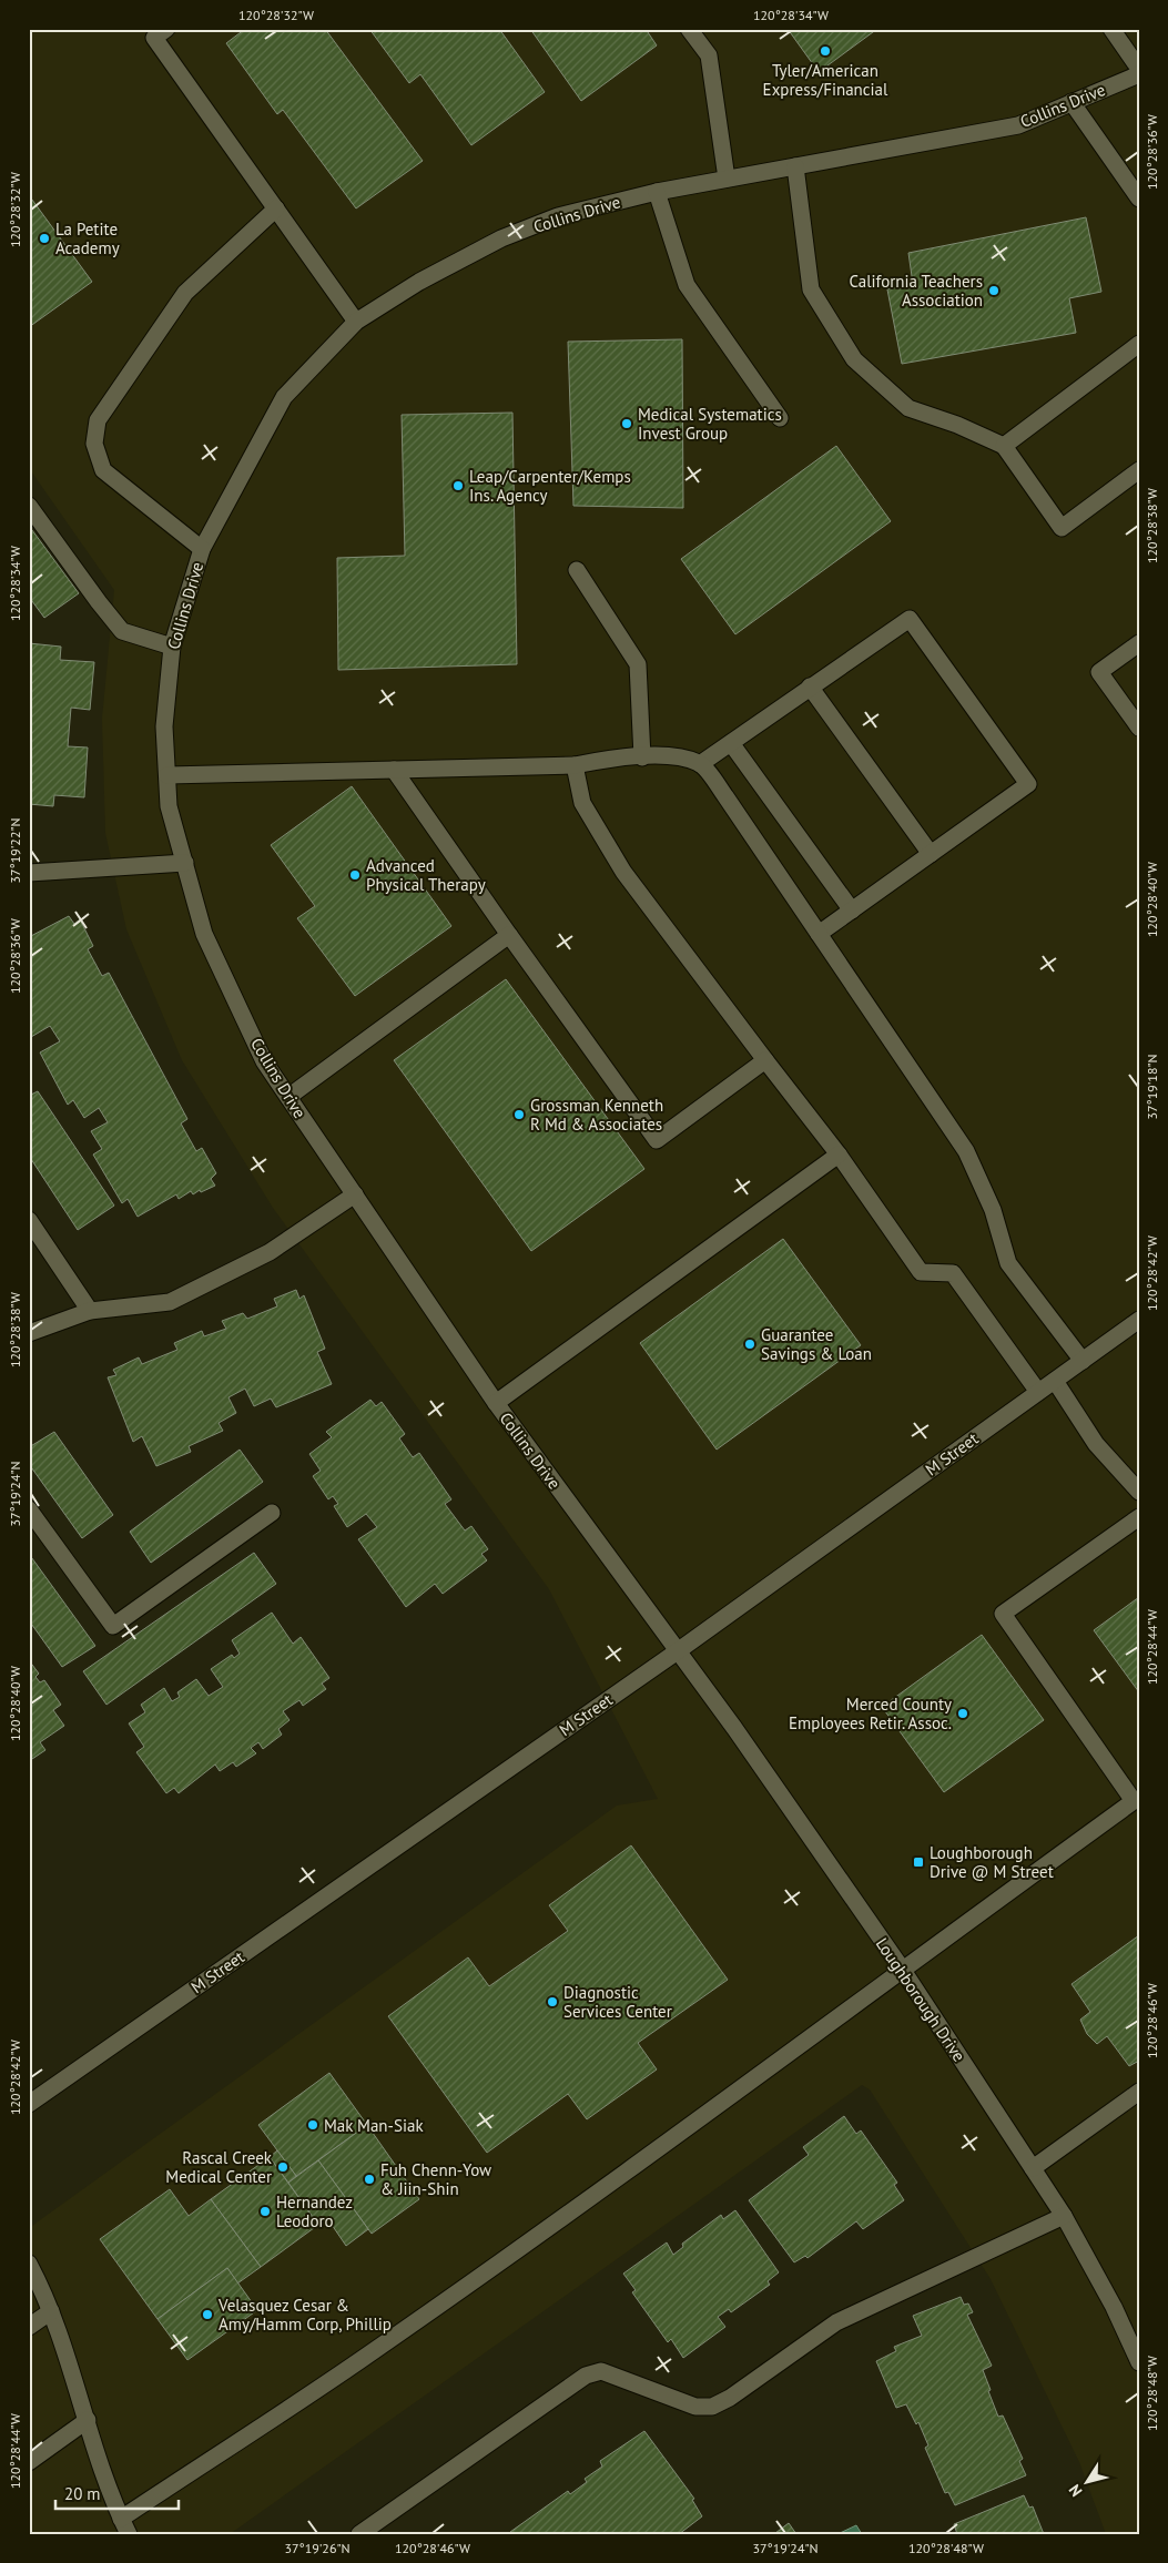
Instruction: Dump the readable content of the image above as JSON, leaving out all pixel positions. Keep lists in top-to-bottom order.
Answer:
{
  "streets": {
    "street": ["Collins Drive", "M Street", "Loughborough Drive"]
  },
  "crossings": [
    ["Collins Drive", "M Street"],
    ["Collins Drive", "Loughborough Drive"],
    ["M Street", "Loughborough Drive"]
  ],
  "places": {
    "other": [
      "Tyler/American Express/Financial",
      "La Petite Academy",
      "California Teachers Association",
      "Medical Systematics Invest Group",
      "Leap/Carpenter/Kemps Ins. Agency",
      "Advanced Physical Therapy",
      "Grossman Kenneth R Md & Associates",
      "Guarantee Savings & Loan",
      "Merced County Employees Retir. Assoc.",
      "Diagnostic Services Center",
      "Mak Man-Siak",
      "Rascal Creek Medical Center",
      "Fuh Chenn-Yow & Jiin-Shin",
      "Hernandez Leodoro",
      "Velasquez Cesar & Amy/Hamm Corp, Phillip"
    ],
    "transit": ["Loughborough Drive @ M Street"]
  },
  "scale_bar": "20 m",
  "north": "bottom left",
  "coordinates": [
    "120°28'32\"W",
    "120°28'34\"W",
    "120°28'36\"W",
    "120°28'38\"W",
    "37°19'22\"N",
    "120°28'40\"W",
    "37°19'18\"N",
    "120°28'42\"W",
    "37°19'24\"N",
    "120°28'44\"W",
    "120°28'46\"W",
    "120°28'48\"W",
    "37°19'26\"N"
  ]
}
